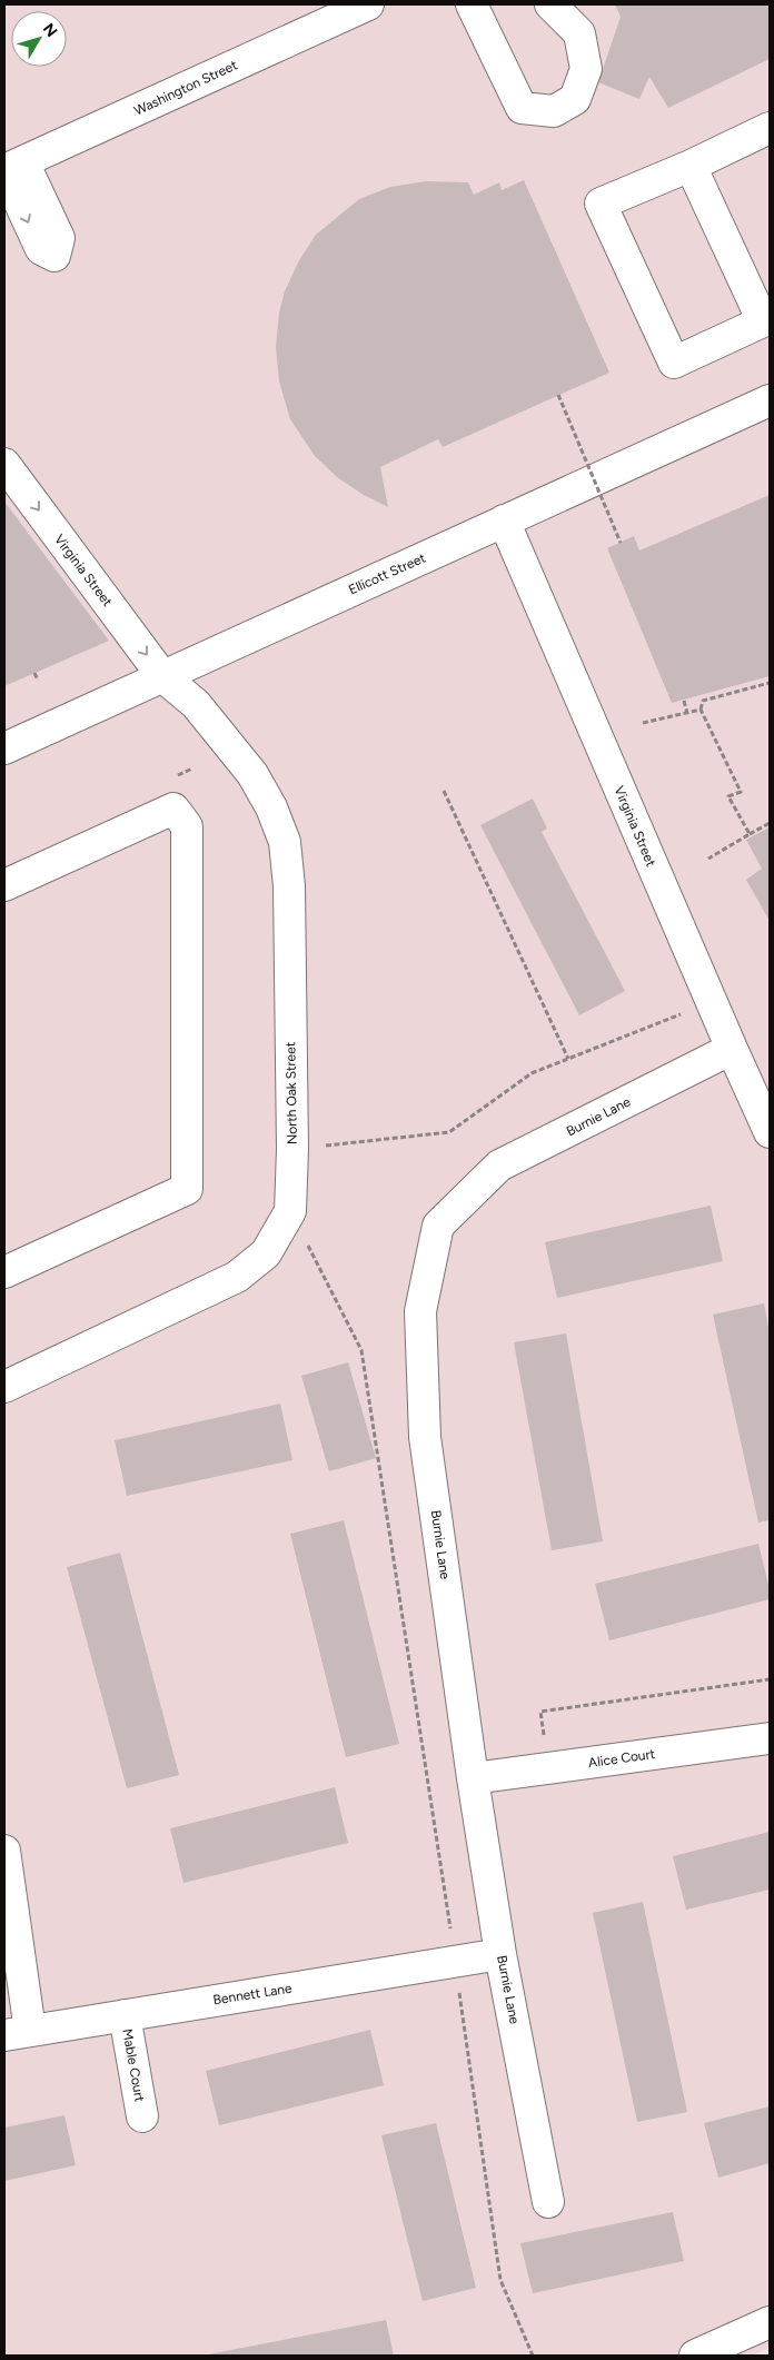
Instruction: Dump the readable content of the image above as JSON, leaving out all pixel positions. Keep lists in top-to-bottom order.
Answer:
{
  "streets": {
    "street": [
      "Washington Street",
      "Virginia Street",
      "Ellicott Street",
      "North Oak Street",
      "Burnie Lane",
      "Alice Court",
      "Bennett Lane",
      "Mable Court"
    ]
  },
  "crossings": [
    ["Virginia Street", "Ellicott Street"],
    ["Virginia Street", "North Oak Street"],
    ["Virginia Street", "Burnie Lane"],
    ["Ellicott Street", "North Oak Street"],
    ["Burnie Lane", "Alice Court"],
    ["Burnie Lane", "Bennett Lane"],
    ["Bennett Lane", "Mable Court"]
  ],
  "north": "top right"
}
